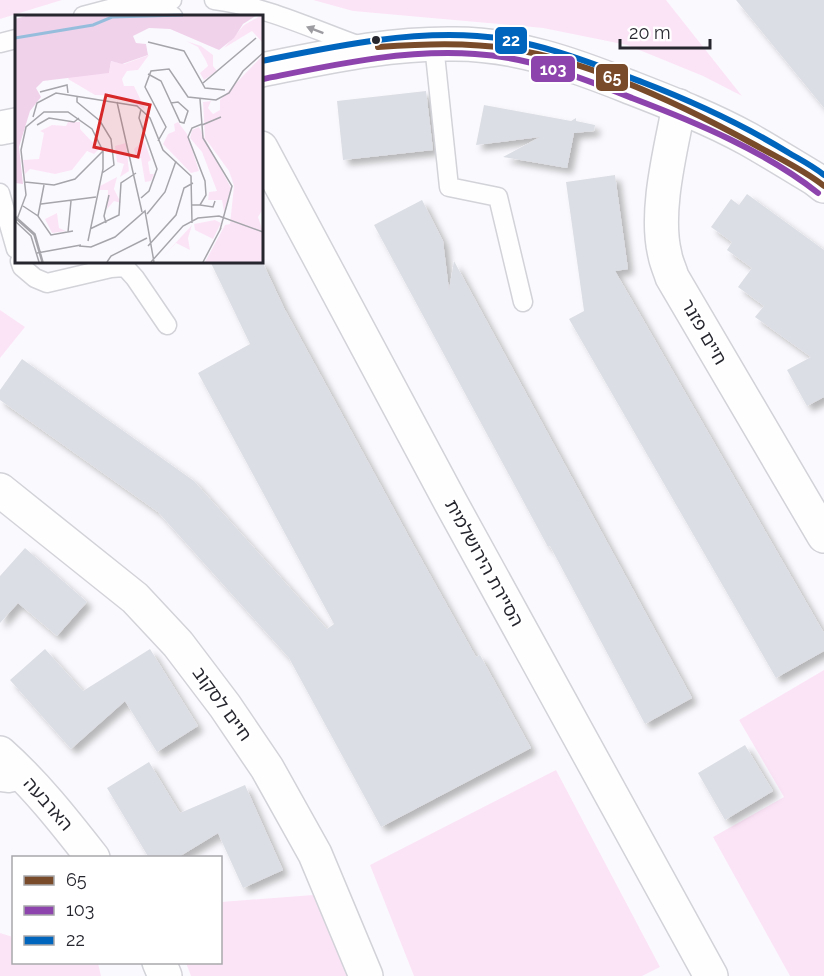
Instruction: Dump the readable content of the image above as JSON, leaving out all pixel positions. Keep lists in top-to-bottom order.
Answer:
{
  "streets": {
    "street": [
      "חיים פזנר",
      "הסיירת הירושלמית",
      "חיים לסקוב",
      "הארבעה"
    ]
  },
  "lines": ["transit line 22", "transit line 65", "transit line 103"],
  "legend": ["65", "103", "22"],
  "scale_bar": "20 m"
}
